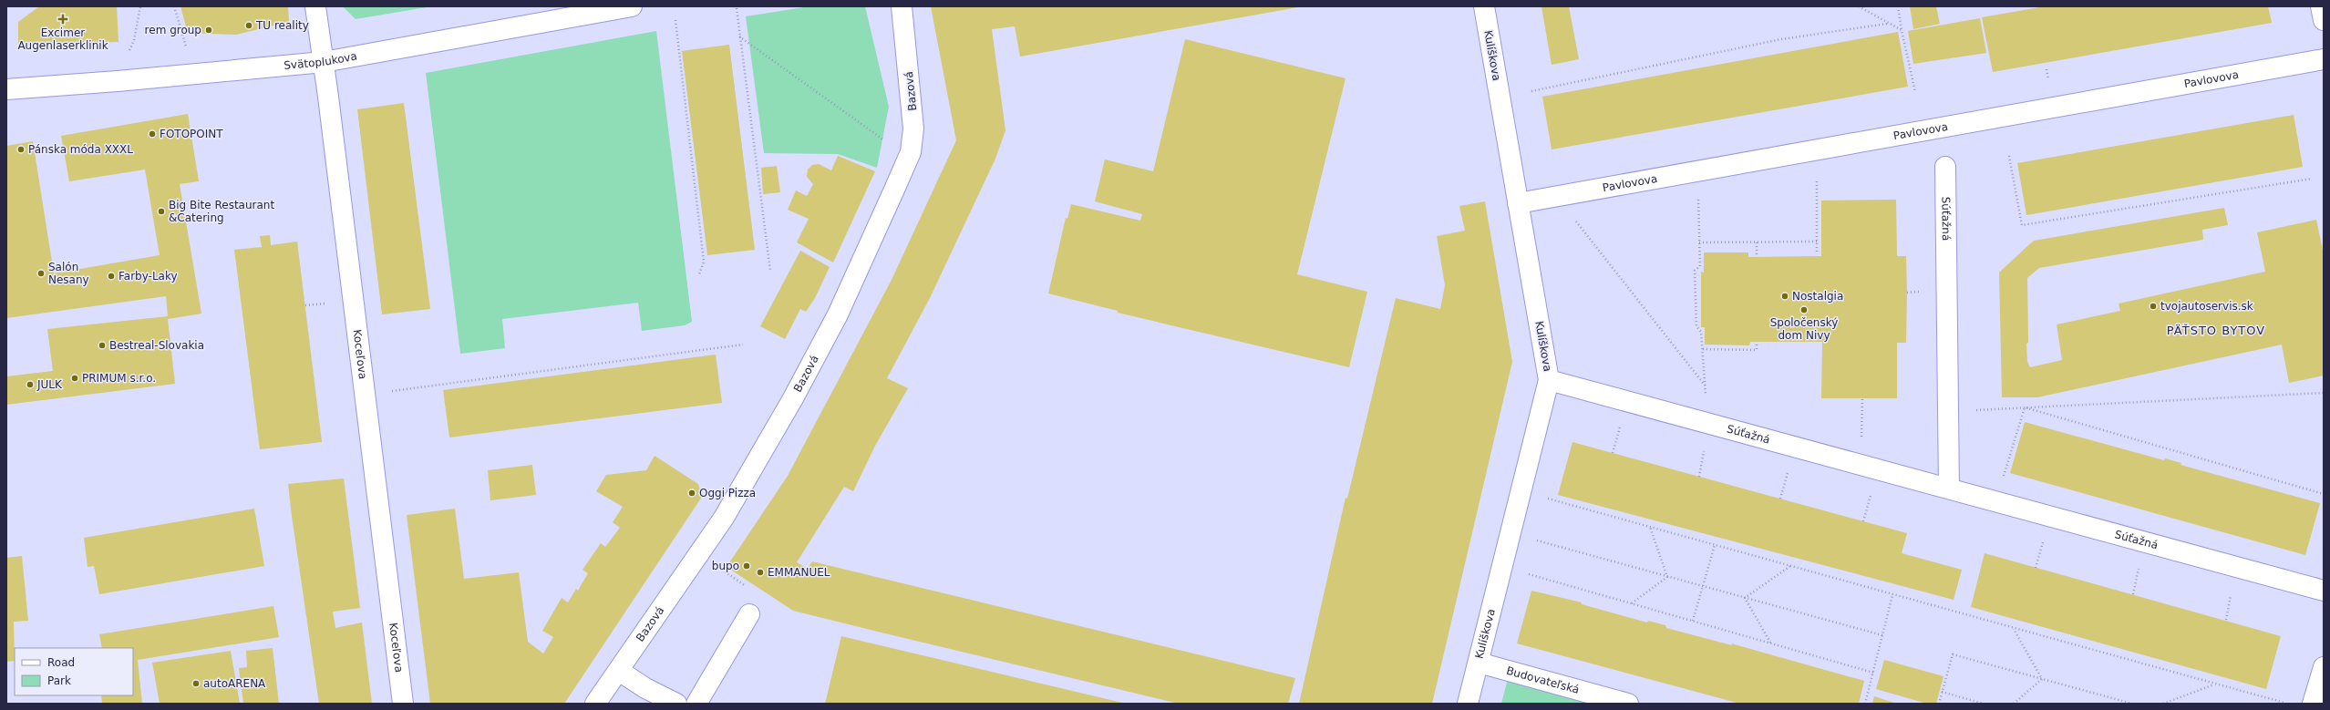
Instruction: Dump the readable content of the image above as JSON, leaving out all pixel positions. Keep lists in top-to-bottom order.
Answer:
{
  "streets": {
    "street": [
      "Kulíškova",
      "Svätoplukova",
      "Pavlovova",
      "Bazová",
      "Súťažná",
      "Koceľova",
      "Budovateľská"
    ]
  },
  "crossings": [
    ["Kulíškova", "Pavlovova"],
    ["Kulíškova", "Súťažná"],
    ["Kulíškova", "Budovateľská"],
    ["Svätoplukova", "Koceľova"]
  ],
  "districts": ["PÄŤSTO BYTOV"],
  "places": {
    "health": ["Excimer Augenlaserklinik"],
    "other": [
      "TU reality",
      "rem group",
      "FOTOPOINT",
      "Pánska móda XXXL",
      "Big Bite Restaurant &Catering",
      "Salón Nesany",
      "Farby-Laky",
      "Nostalgia",
      "tvojautoservis.sk",
      "Spoločenský dom Nivy",
      "Bestreal-Slovakia",
      "PRIMUM s.r.o.",
      "JULK",
      "Oggi Pizza",
      "bupo",
      "EMMANUEL",
      "autoARENA"
    ]
  },
  "legend": ["Road", "Park"]
}
